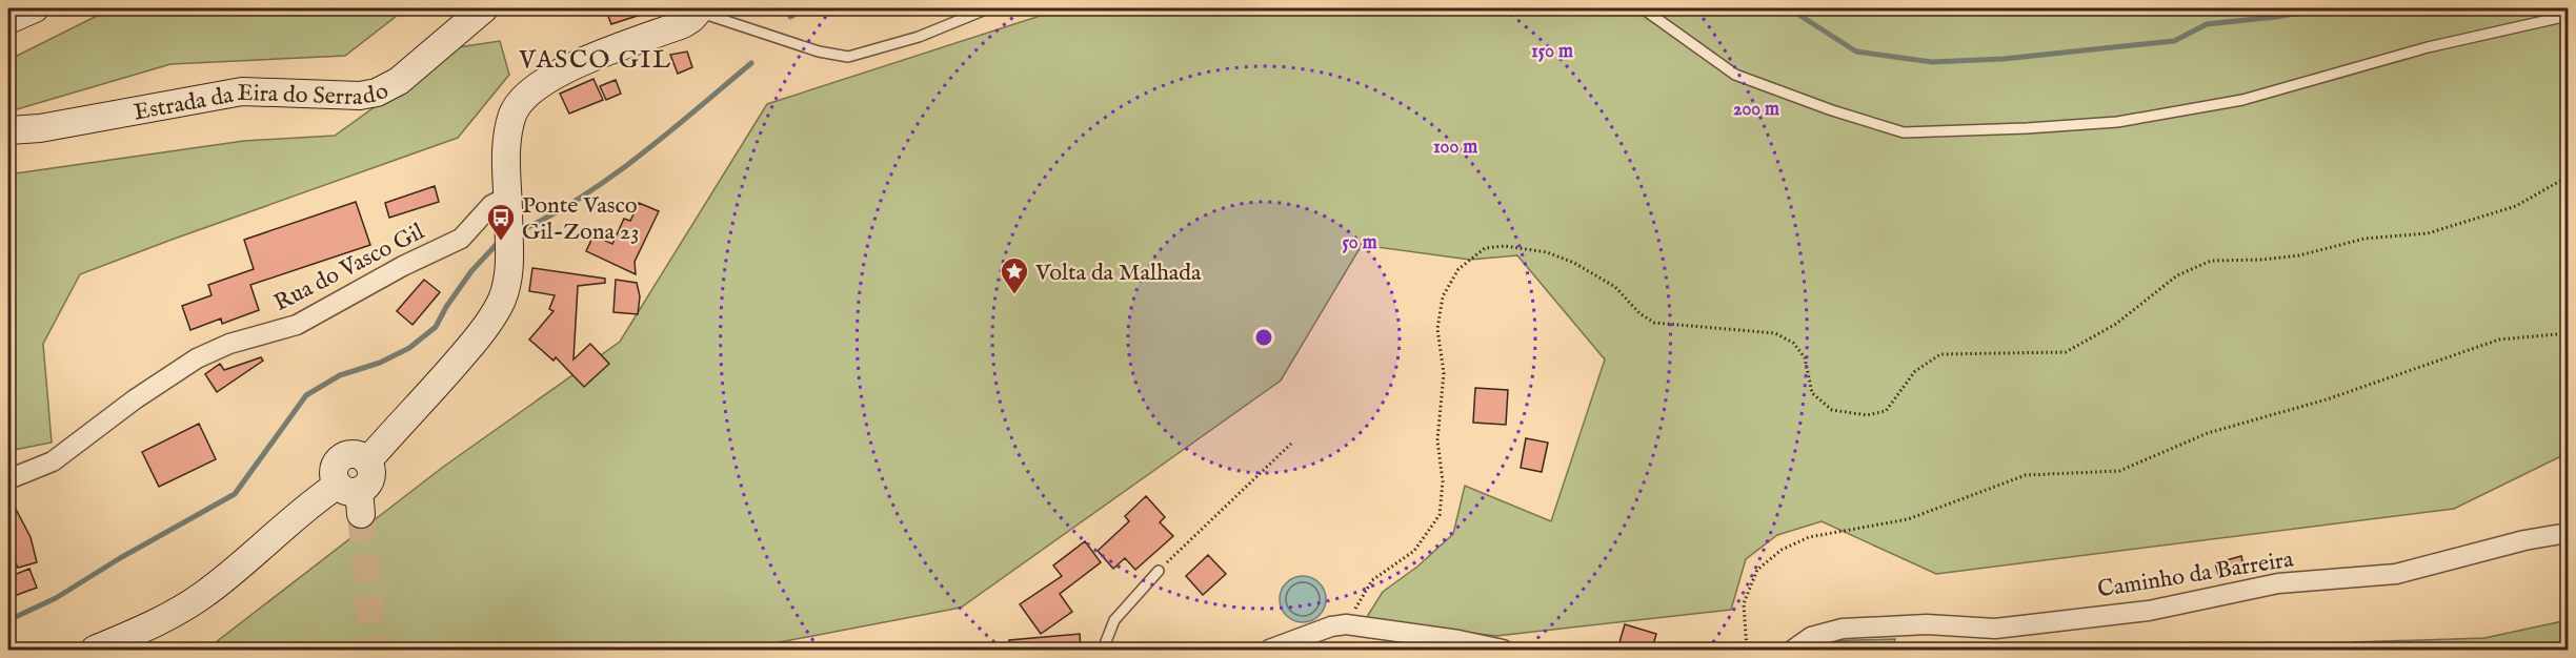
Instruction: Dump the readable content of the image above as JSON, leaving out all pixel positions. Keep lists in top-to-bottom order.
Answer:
{
  "streets": {
    "main road": ["Estrada da Eira do Serrado"],
    "street": ["Rua do Vasco Gil", "Caminho da Barreira"]
  },
  "districts": ["VASCO GIL"],
  "places": {
    "bus stop": ["Ponte Vasco Gil-Zona 23"],
    "place": ["Volta da Malhada"]
  },
  "rings": [
    "150 m",
    "200 m",
    "100 m",
    "50 m"
  ]
}
